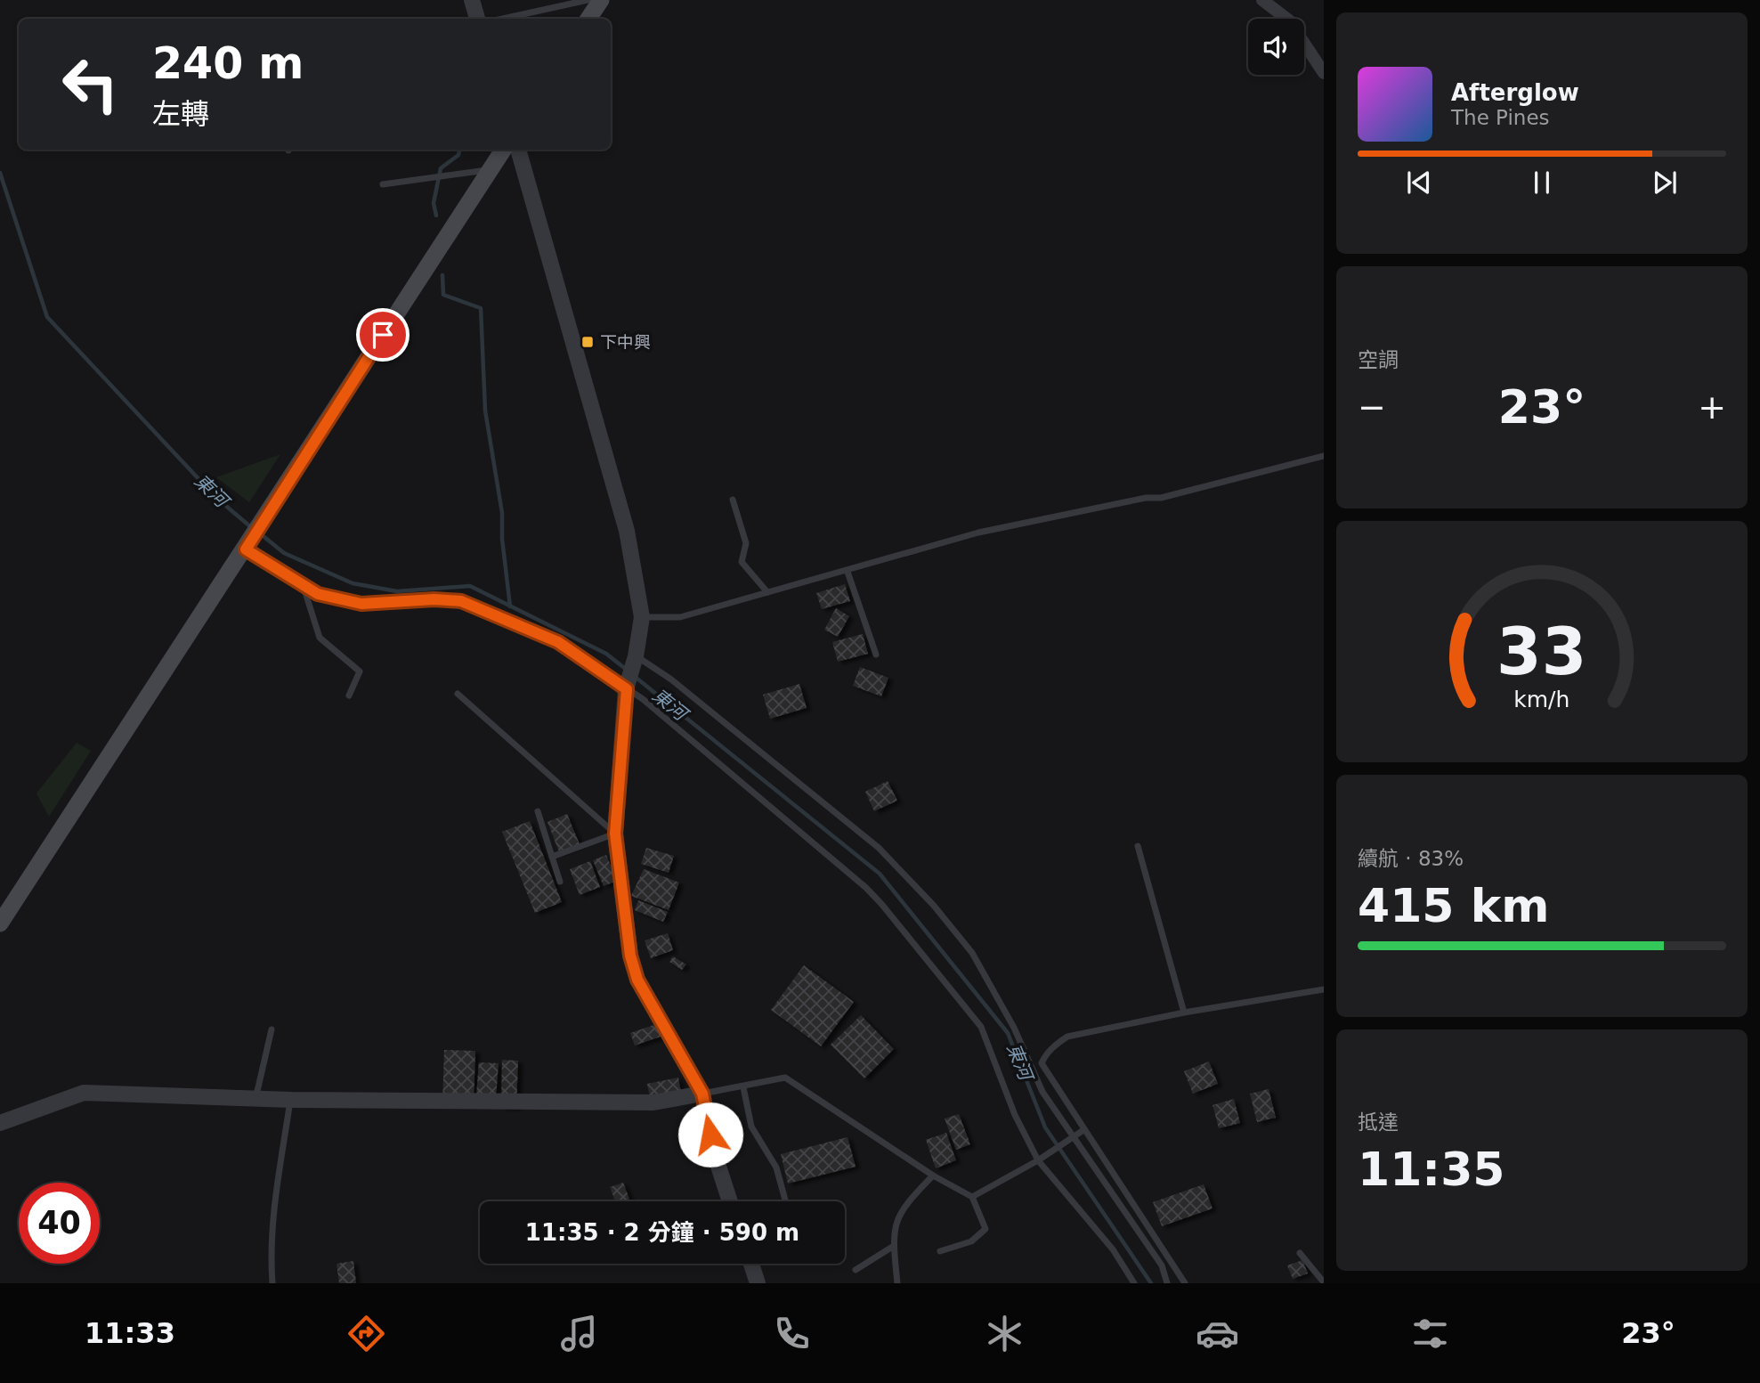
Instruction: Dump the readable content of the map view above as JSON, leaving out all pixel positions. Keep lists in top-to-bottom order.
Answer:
{
  "water": ["東河"],
  "places": {
    "transit": ["下中興"]
  },
  "page": {
    "turn": ["240 m", "左轉"],
    "song": ["Afterglow", "The Pines"],
    "tile": [
      "空調",
      ["續航 · 83%", "415 km"],
      ["抵達", "11:35"]
    ],
    "heat": ["−", "23°", "+"],
    "limit": "40",
    "trip": "11:35 · 2 分鐘 · 590 m",
    "tabs": ["11:33", "23°"],
    "gauge": ["33", "km/h"]
  }
}
